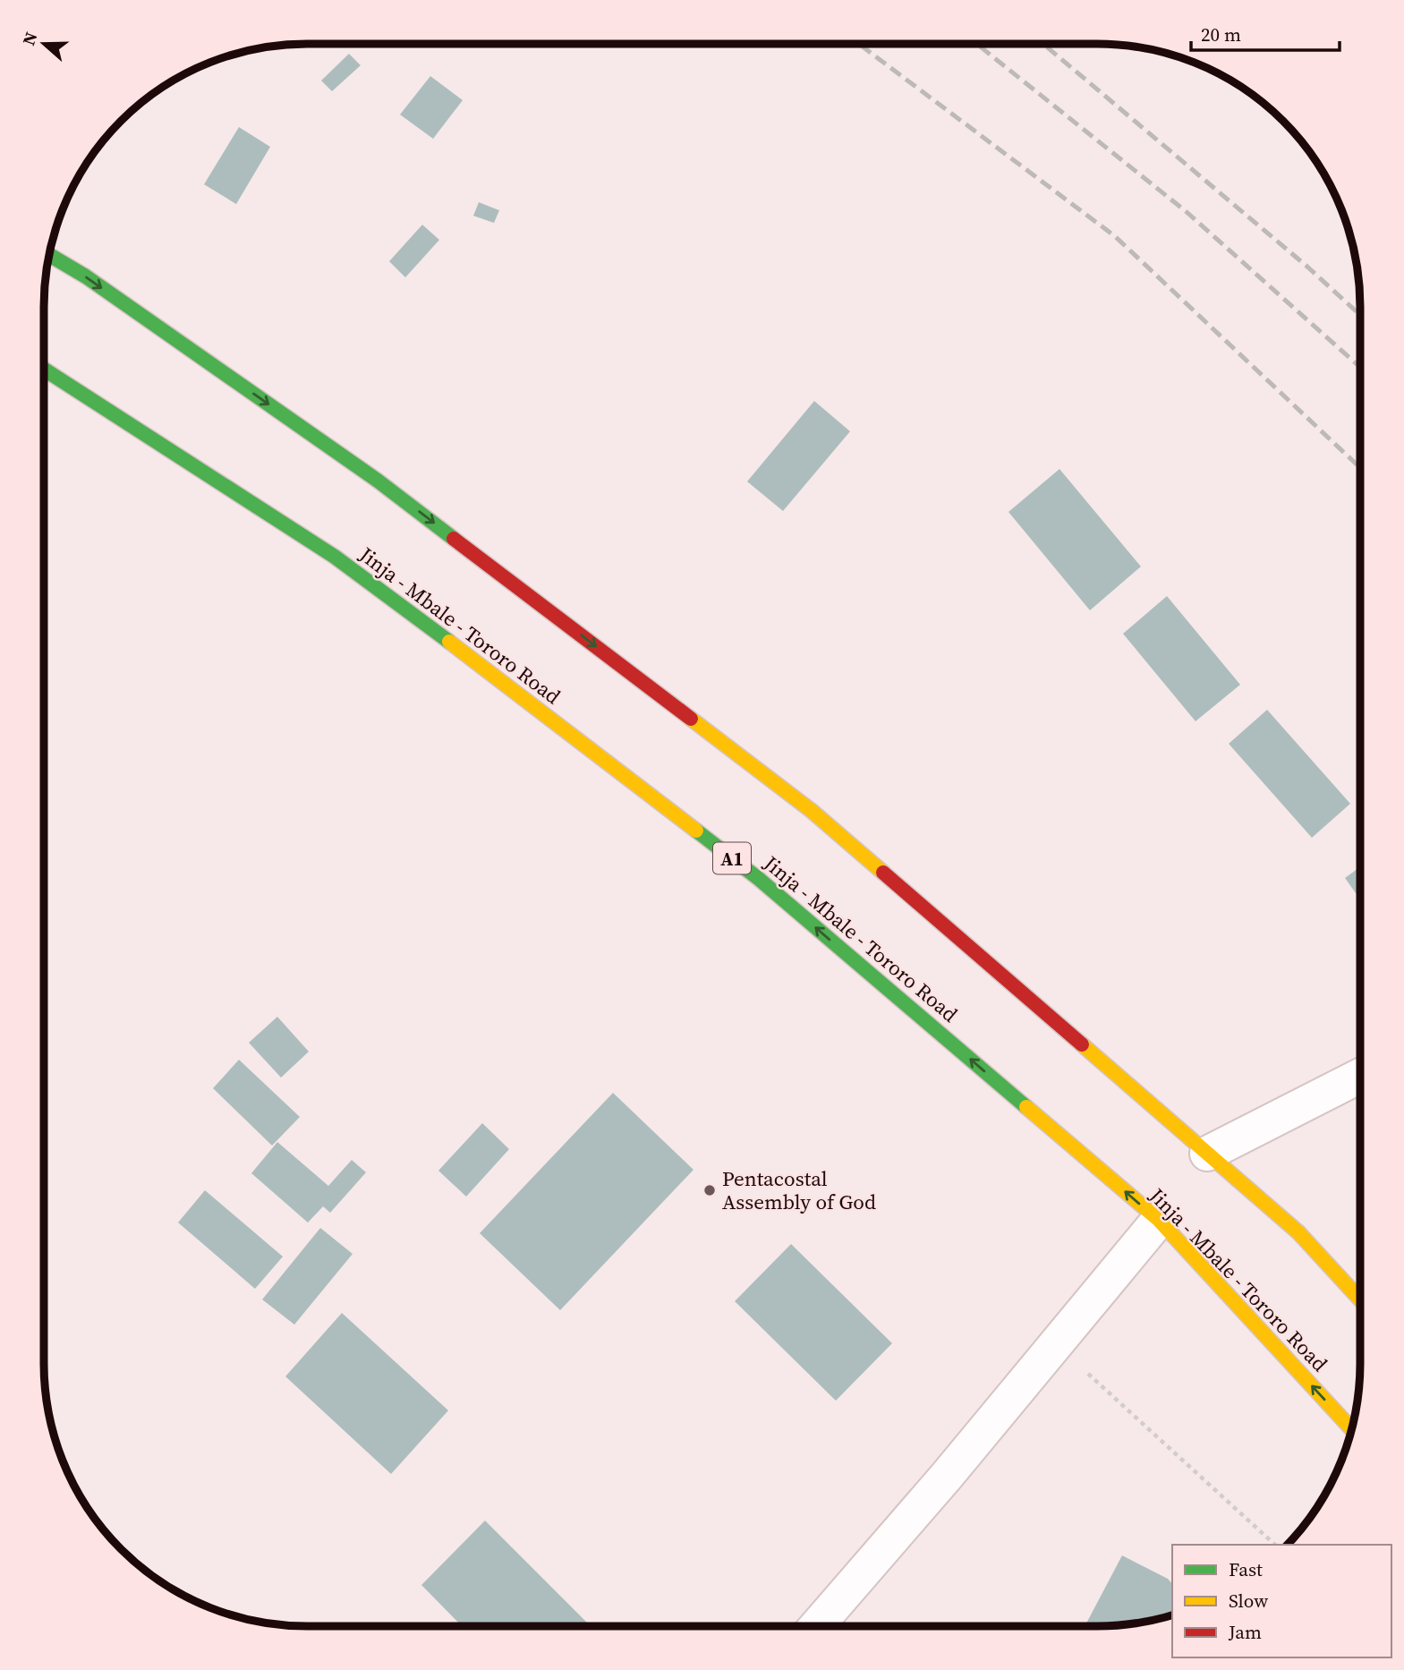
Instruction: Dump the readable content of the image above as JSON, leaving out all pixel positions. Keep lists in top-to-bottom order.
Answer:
{
  "streets": {
    "highway": ["Jinja - Mbale - Tororo Road", "A1"]
  },
  "places": ["Pentacostal Assembly of God"],
  "legend": ["Fast", "Slow", "Jam"],
  "scale_bar": "20 m",
  "north": "left"
}
